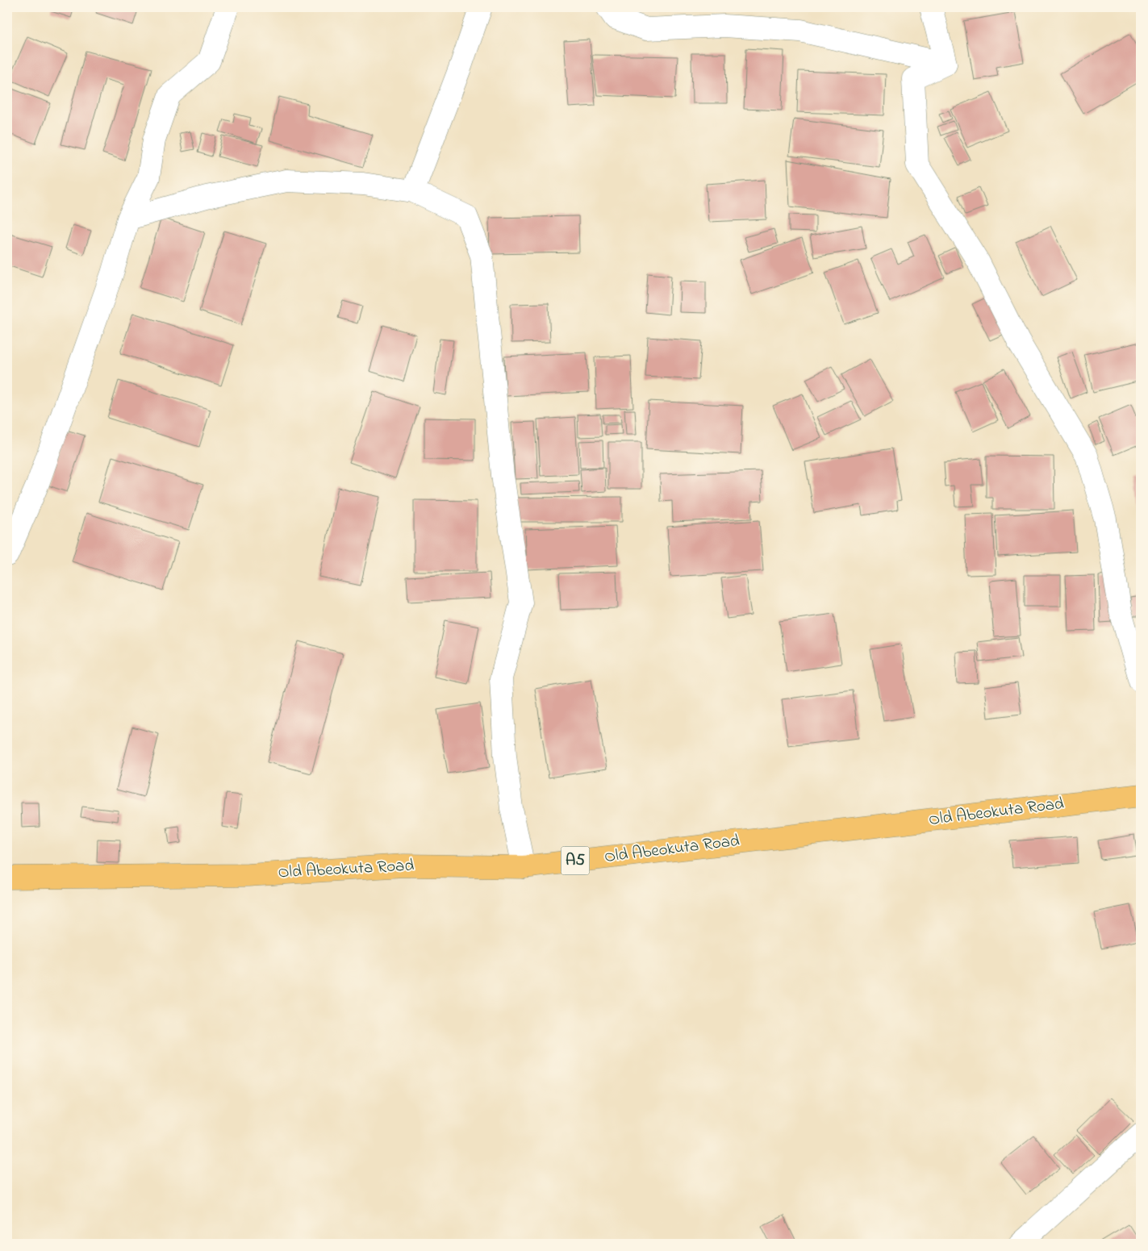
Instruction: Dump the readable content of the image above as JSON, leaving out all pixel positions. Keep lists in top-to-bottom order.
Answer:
{
  "streets": {
    "highway": ["Old Abeokuta Road", "A5"]
  }
}
